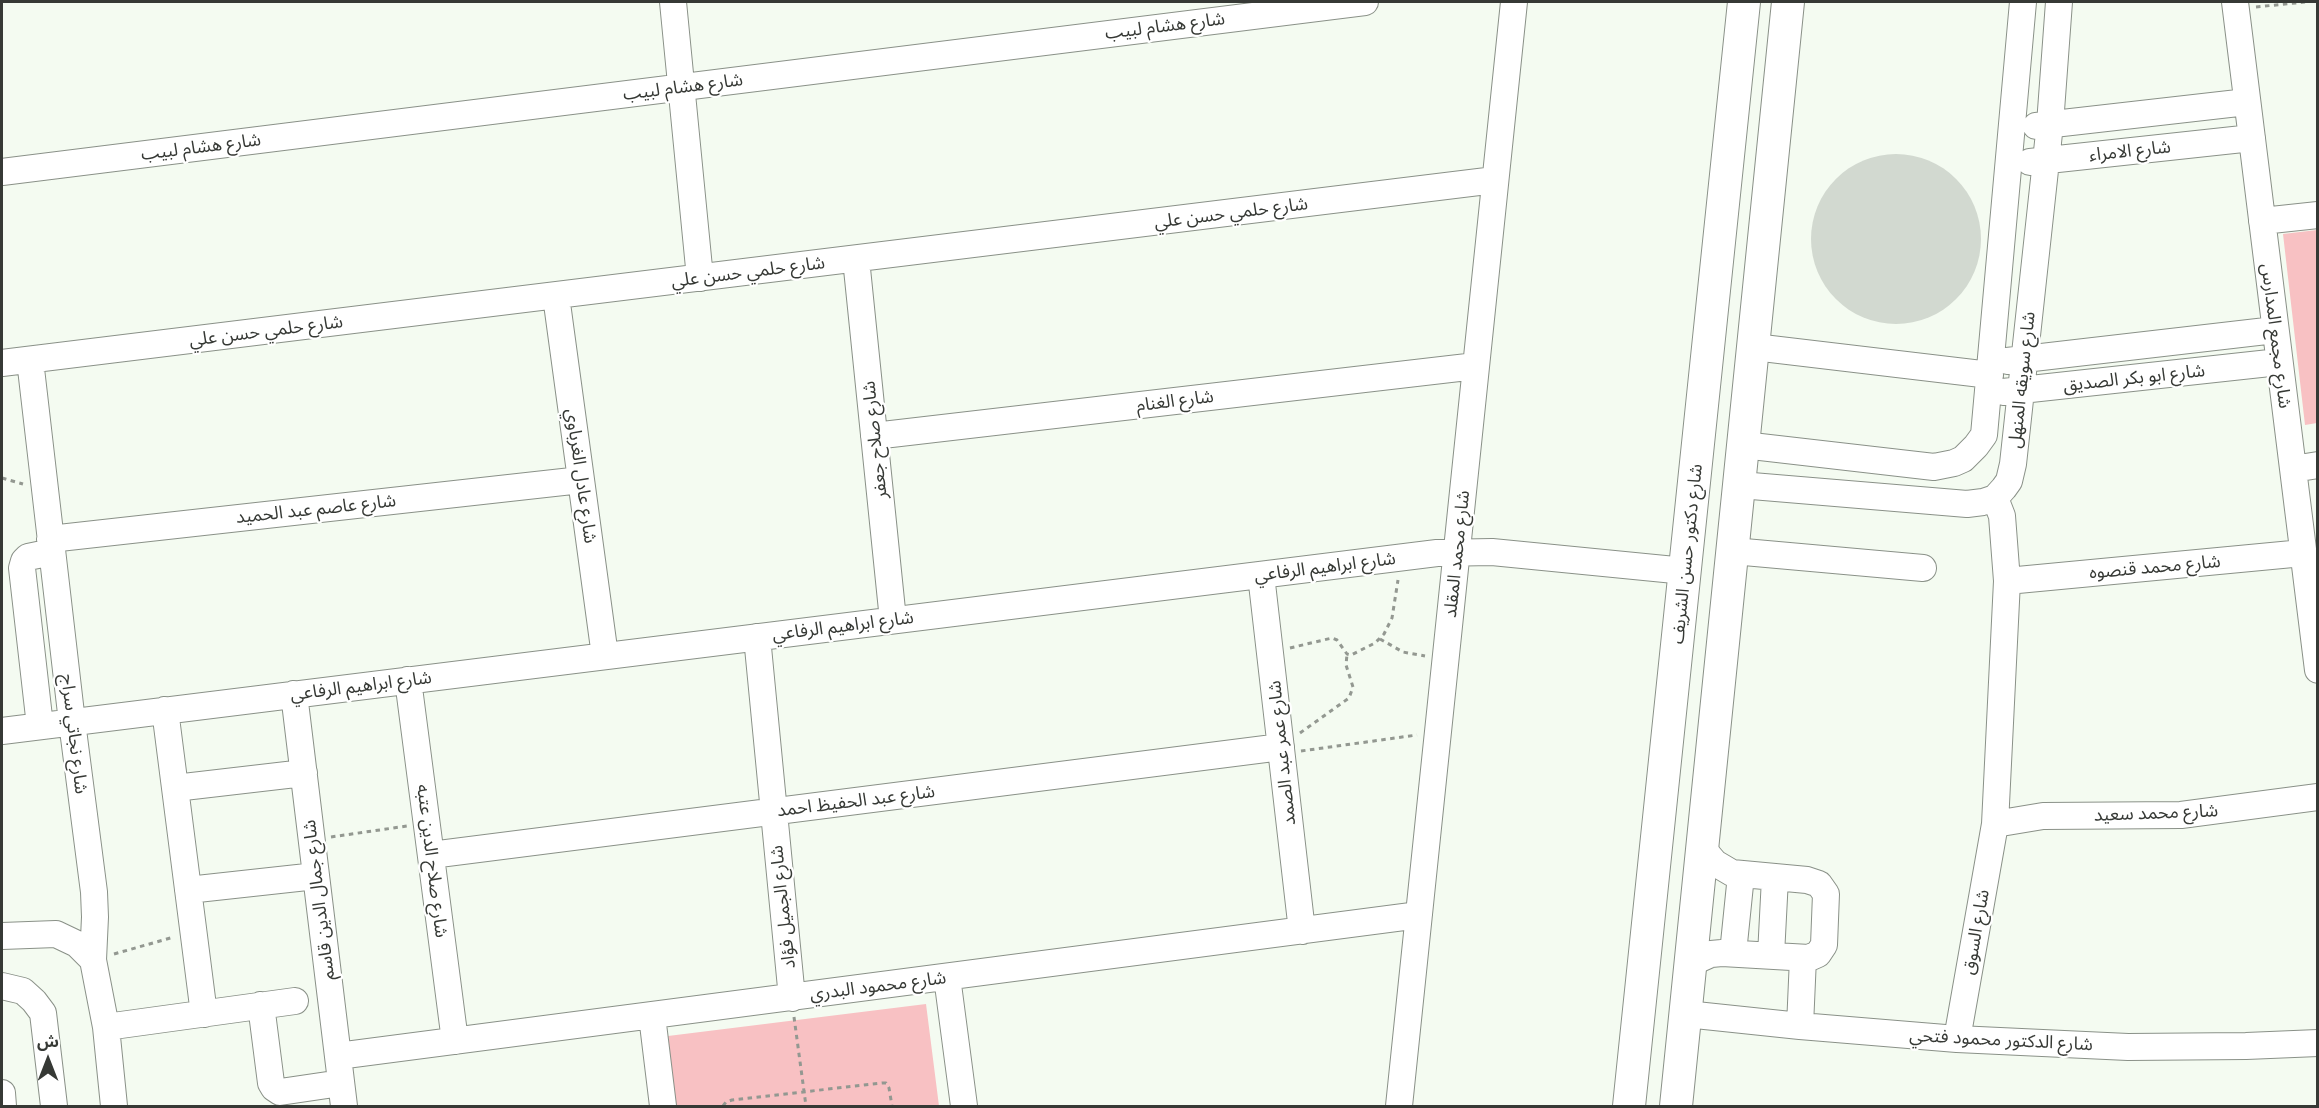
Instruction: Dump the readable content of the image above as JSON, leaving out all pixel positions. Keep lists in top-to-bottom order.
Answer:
{
  "streets": {
    "main road": ["شارع دكتور حسن الشريف"],
    "street": [
      "شارع هشام لبيب",
      "شارع الامراء",
      "شارع حلمي حسن علي",
      "شارع مجمع المدارس",
      "شارع ابو بكر الصديق",
      "شارع سويقه المنهل",
      "شارع الغنام",
      "شارع صلاح جعفر",
      "شارع عادل الغرباوي",
      "شارع عاصم عبد الحميد",
      "شارع محمد المقلد",
      "شارع ابراهيم الرفاعي",
      "شارع محمد قنصوه",
      "شارع نجاتي سراج",
      "شارع عمر عبد الصمد",
      "شارع عبد الحفيظ احمد",
      "شارع محمد سعيد",
      "شارع صلاح الدين عتبه",
      "شارع جمال الدين قاسم",
      "شارع الجميل فؤاد",
      "شارع السوق",
      "شارع محمود البدري",
      "شارع الدكتور محمود فتحي"
    ]
  },
  "crossings": [
    ["شارع الامراء", "شارع مجمع المدارس"],
    ["شارع الامراء", "شارع سويقه المنهل"],
    ["شارع حلمي حسن علي", "شارع صلاح جعفر"],
    ["شارع حلمي حسن علي", "شارع عادل الغرباوي"],
    ["شارع حلمي حسن علي", "شارع محمد المقلد"],
    ["شارع حلمي حسن علي", "شارع نجاتي سراج"],
    ["شارع مجمع المدارس", "شارع ابو بكر الصديق"],
    ["شارع مجمع المدارس", "شارع محمد قنصوه"],
    ["شارع ابو بكر الصديق", "شارع سويقه المنهل"],
    ["شارع سويقه المنهل", "شارع السوق"],
    ["شارع الغنام", "شارع صلاح جعفر"],
    ["شارع الغنام", "شارع محمد المقلد"],
    ["شارع صلاح جعفر", "شارع ابراهيم الرفاعي"],
    ["شارع عادل الغرباوي", "شارع عاصم عبد الحميد"],
    ["شارع عادل الغرباوي", "شارع ابراهيم الرفاعي"],
    ["شارع عاصم عبد الحميد", "شارع ابراهيم الرفاعي"],
    ["شارع عاصم عبد الحميد", "شارع نجاتي سراج"],
    ["شارع محمد المقلد", "شارع ابراهيم الرفاعي"],
    ["شارع محمد المقلد", "شارع محمود البدري"],
    ["شارع دكتور حسن الشريف", "شارع ابراهيم الرفاعي"],
    ["شارع ابراهيم الرفاعي", "شارع نجاتي سراج"],
    ["شارع ابراهيم الرفاعي", "شارع عمر عبد الصمد"],
    ["شارع ابراهيم الرفاعي", "شارع صلاح الدين عتبه"],
    ["شارع ابراهيم الرفاعي", "شارع جمال الدين قاسم"],
    ["شارع ابراهيم الرفاعي", "شارع الجميل فؤاد"],
    ["شارع محمد قنصوه", "شارع السوق"],
    ["شارع عمر عبد الصمد", "شارع عبد الحفيظ احمد"],
    ["شارع عمر عبد الصمد", "شارع محمود البدري"],
    ["شارع عبد الحفيظ احمد", "شارع صلاح الدين عتبه"],
    ["شارع عبد الحفيظ احمد", "شارع الجميل فؤاد"],
    ["شارع محمد سعيد", "شارع السوق"],
    ["شارع صلاح الدين عتبه", "شارع محمود البدري"],
    ["شارع جمال الدين قاسم", "شارع محمود البدري"],
    ["شارع الجميل فؤاد", "شارع محمود البدري"],
    ["شارع السوق", "شارع الدكتور محمود فتحي"]
  ],
  "north": "top"
}
